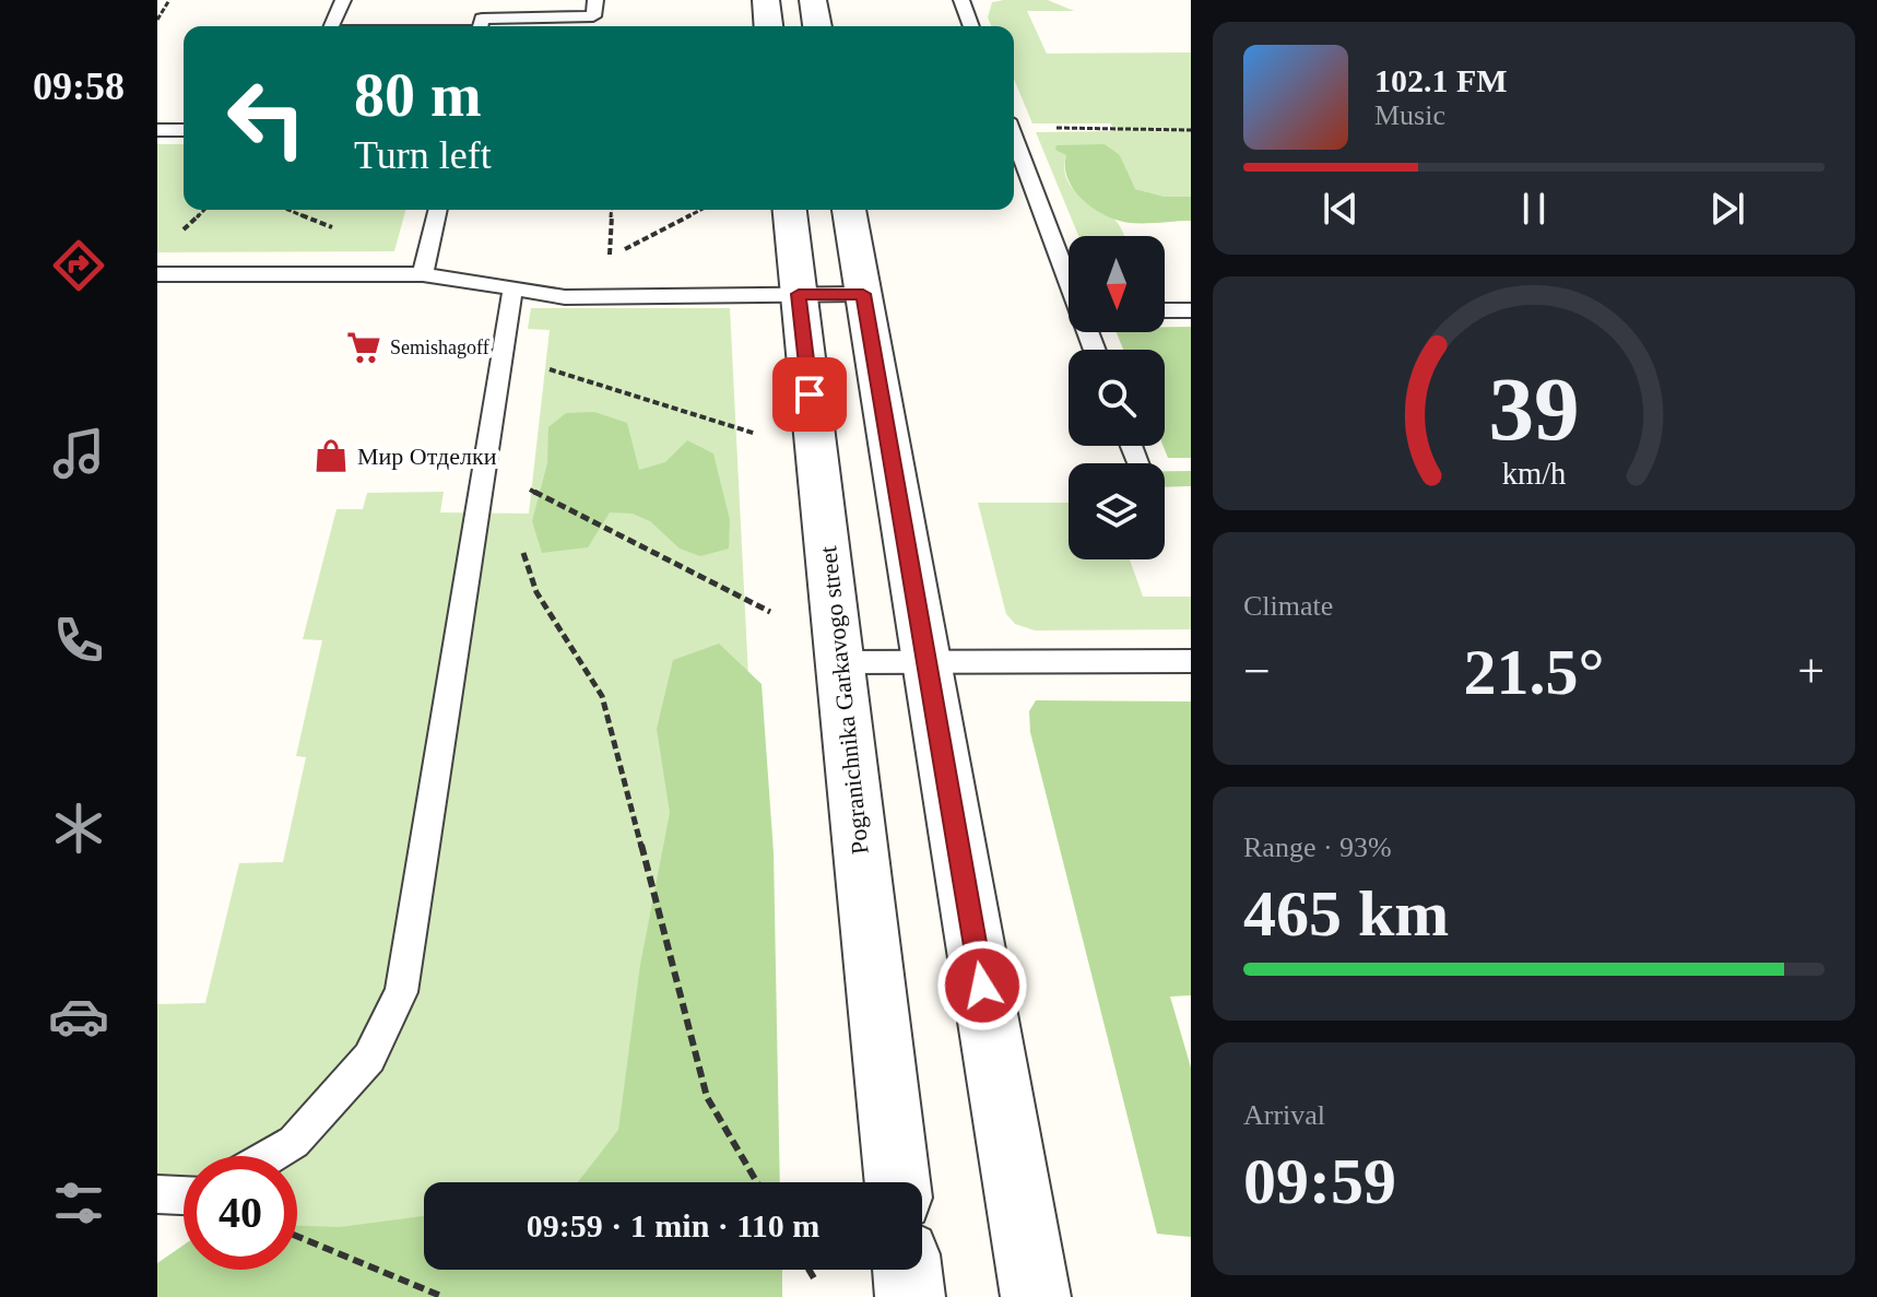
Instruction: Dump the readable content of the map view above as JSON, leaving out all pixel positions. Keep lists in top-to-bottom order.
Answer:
{
  "streets": {
    "street": ["Pogranichnika Garkavogo street"]
  },
  "places": {
    "supermarket": ["Semishagoff"],
    "shop": ["Мир Отделки"]
  },
  "north": "bottom",
  "page": {
    "tabs": "09:58",
    "turn": ["80 m", "Turn left"],
    "song": ["102.1 FM", "Music"],
    "tile": [
      "Climate",
      ["Range · 93%", "465 km"],
      ["Arrival", "09:59"]
    ],
    "heat": ["−", "21.5°", "+"],
    "limit": "40",
    "trip": "09:59 · 1 min · 110 m",
    "gauge": ["39", "km/h"]
  }
}
